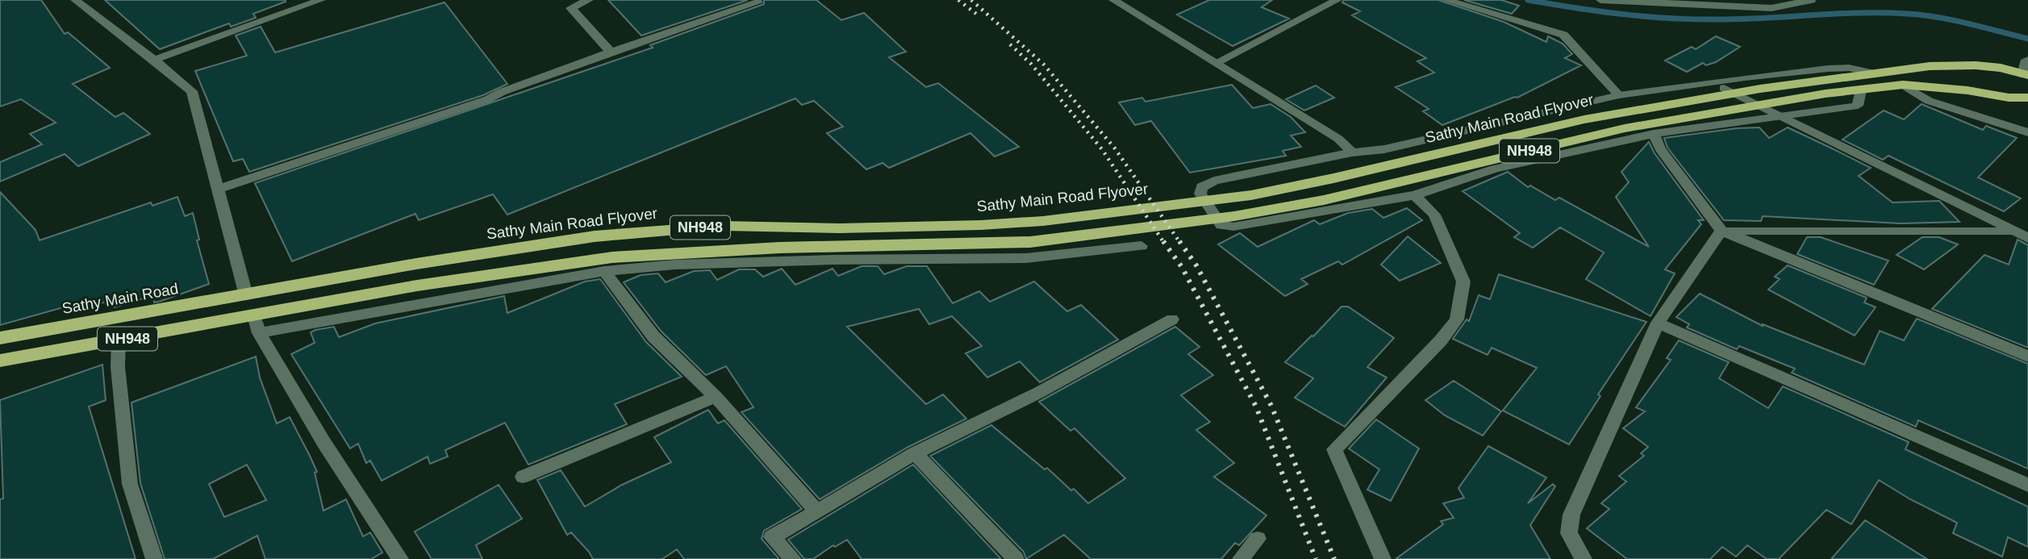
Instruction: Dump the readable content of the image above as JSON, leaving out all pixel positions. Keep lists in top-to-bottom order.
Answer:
{
  "streets": {
    "highway": ["Sathy Main Road Flyover", "NH948", "Sathy Main Road"]
  },
  "crossings": [
    ["Sathy Main Road Flyover", "NH948"],
    ["Sathy Main Road Flyover", "Sathy Main Road"]
  ]
}
